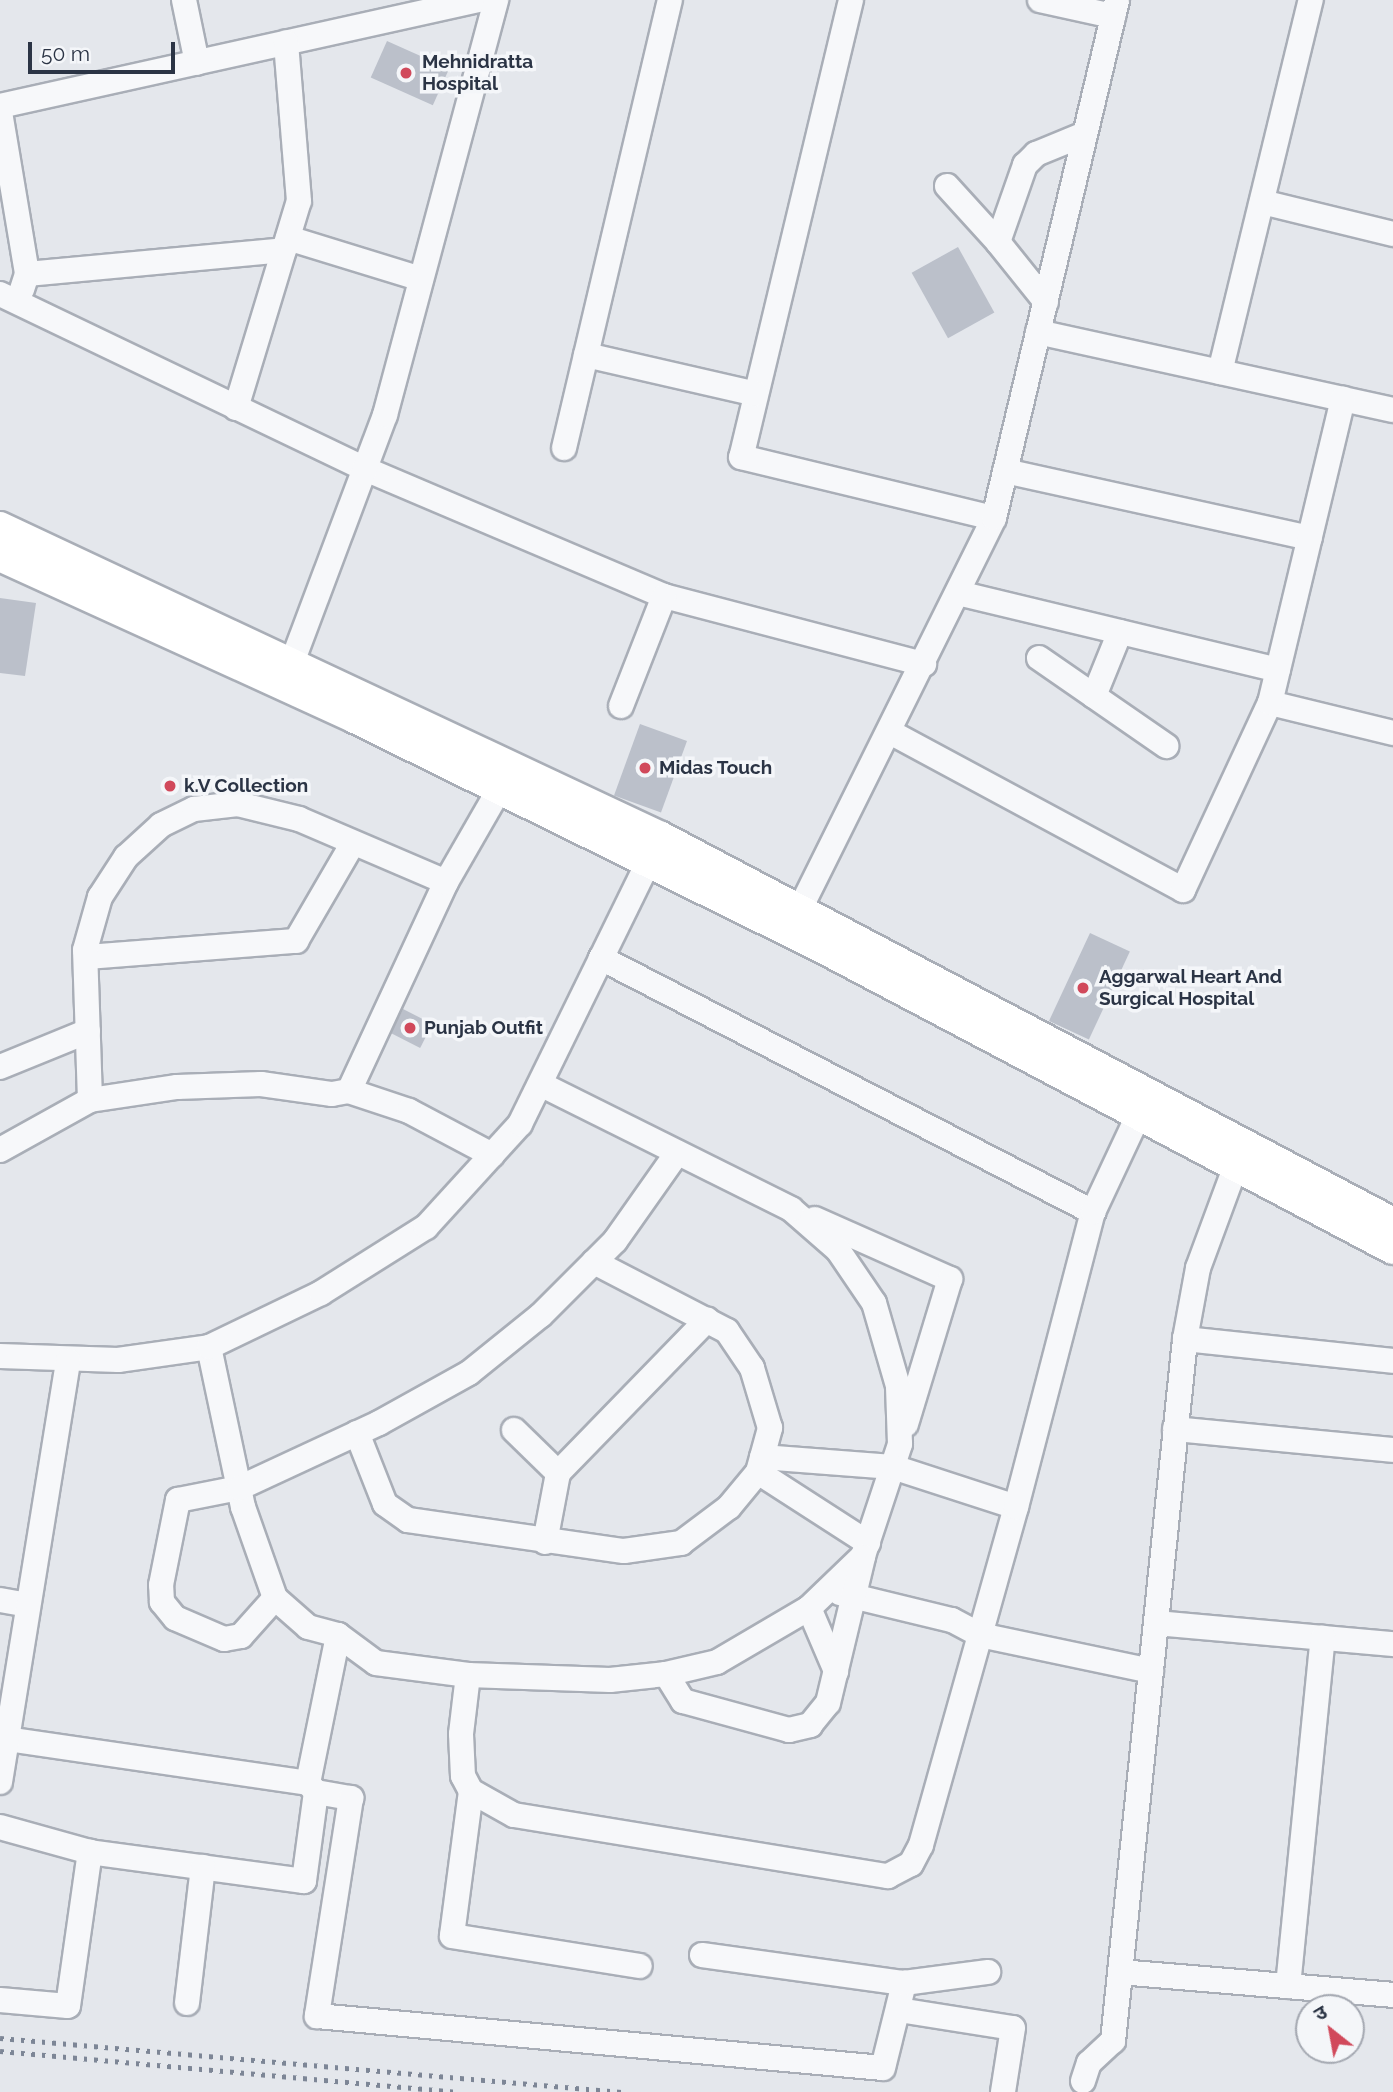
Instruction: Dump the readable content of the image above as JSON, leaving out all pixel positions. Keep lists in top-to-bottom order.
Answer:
{
  "places": [
    "Mehnidratta Hospital",
    "Midas Touch",
    "k.V Collection",
    "Aggarwal Heart And Surgical Hospital",
    "Punjab Outfit"
  ],
  "scale_bar": "50 m",
  "north": "top left"
}
